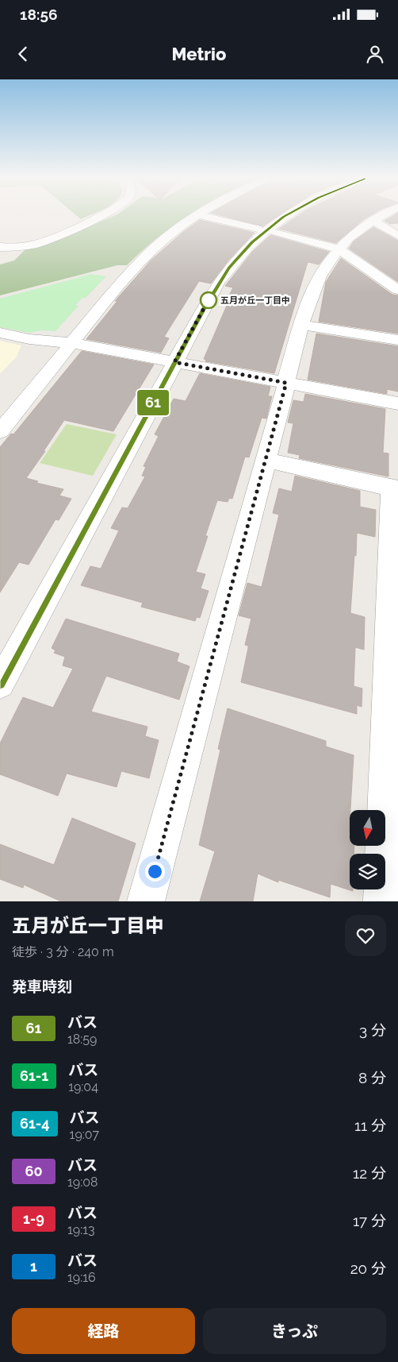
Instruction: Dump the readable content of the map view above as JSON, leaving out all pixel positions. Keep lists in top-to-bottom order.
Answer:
{
  "places": ["五月が丘一丁目中"],
  "lines": ["bus line 61"],
  "north": "bottom",
  "page": {
    "status": "18:56",
    "header": "Metrio",
    "on_map": "61",
    "heading": [
      ["五月が丘一丁目中", "徒歩 · 3 分 · 240 m"],
      "発車時刻"
    ],
    "list": [
      {
        "mark": "61",
        "name": "バス",
        "note": "18:59",
        "value": "3 分"
      },
      {
        "mark": "61-1",
        "name": "バス",
        "note": "19:04",
        "value": "8 分"
      },
      {
        "mark": "61-4",
        "name": "バス",
        "note": "19:07",
        "value": "11 分"
      },
      {
        "mark": "60",
        "name": "バス",
        "note": "19:08",
        "value": "12 分"
      },
      {
        "mark": "1-9",
        "name": "バス",
        "note": "19:13",
        "value": "17 分"
      },
      {
        "mark": "1",
        "name": "バス",
        "note": "19:16",
        "value": "20 分"
      }
    ],
    "buttons": ["経路", "きっぷ"]
  }
}
